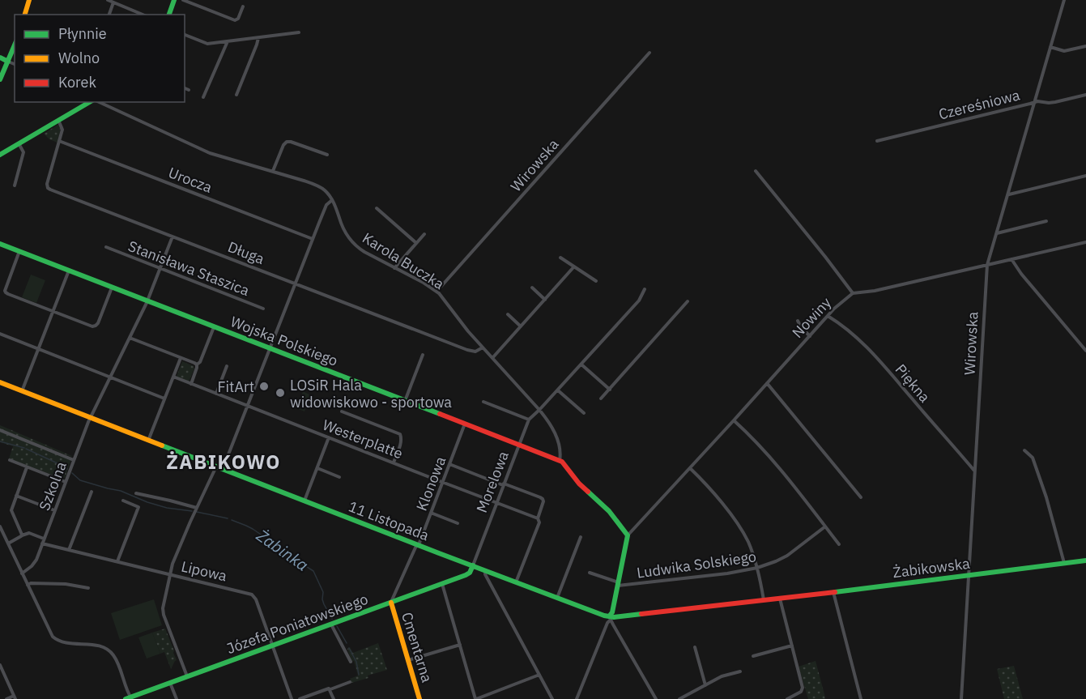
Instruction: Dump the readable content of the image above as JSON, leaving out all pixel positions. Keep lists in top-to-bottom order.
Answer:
{
  "streets": {
    "street": [
      "Czereśniowa",
      "Wirowska",
      "Urocza",
      "Długa",
      "Karola Buczka",
      "Stanisława Staszica",
      "Nowiny",
      "Wojska Polskiego",
      "Piękna",
      "Westerplatte",
      "Morelowa",
      "Klonowa",
      "Szkolna",
      "11 Listopada",
      "Ludwika Solskiego",
      "Żabikowska",
      "Lipowa",
      "Józefa Poniatowskiego",
      "Cmentarna"
    ]
  },
  "crossings": [
    ["Czereśniowa", "Wirowska"],
    ["Wirowska", "Karola Buczka"],
    ["Wirowska", "Piękna"],
    ["Wirowska", "Żabikowska"],
    ["Urocza", "Długa"],
    ["Długa", "Karola Buczka"],
    ["Długa", "Szkolna"],
    ["Karola Buczka", "Wojska Polskiego"],
    ["Karola Buczka", "Morelowa"],
    ["Stanisława Staszica", "Szkolna"],
    ["Nowiny", "Piękna"],
    ["Wojska Polskiego", "Morelowa"],
    ["Wojska Polskiego", "Klonowa"],
    ["Wojska Polskiego", "Szkolna"],
    ["Westerplatte", "Morelowa"],
    ["Westerplatte", "Klonowa"],
    ["Morelowa", "11 Listopada"],
    ["Morelowa", "Józefa Poniatowskiego"],
    ["Klonowa", "11 Listopada"],
    ["Klonowa", "Józefa Poniatowskiego"],
    ["Klonowa", "Cmentarna"],
    ["Szkolna", "11 Listopada"],
    ["Szkolna", "Lipowa"],
    ["11 Listopada", "Żabikowska"],
    ["11 Listopada", "Józefa Poniatowskiego"],
    ["Lipowa", "Józefa Poniatowskiego"],
    ["Józefa Poniatowskiego", "Cmentarna"]
  ],
  "districts": ["ŻABIKOWO"],
  "water": ["Żabinka"],
  "places": ["FitArt", "LOSiR Hala widowiskowo - sportowa"],
  "legend": ["Płynnie", "Wolno", "Korek"]
}
